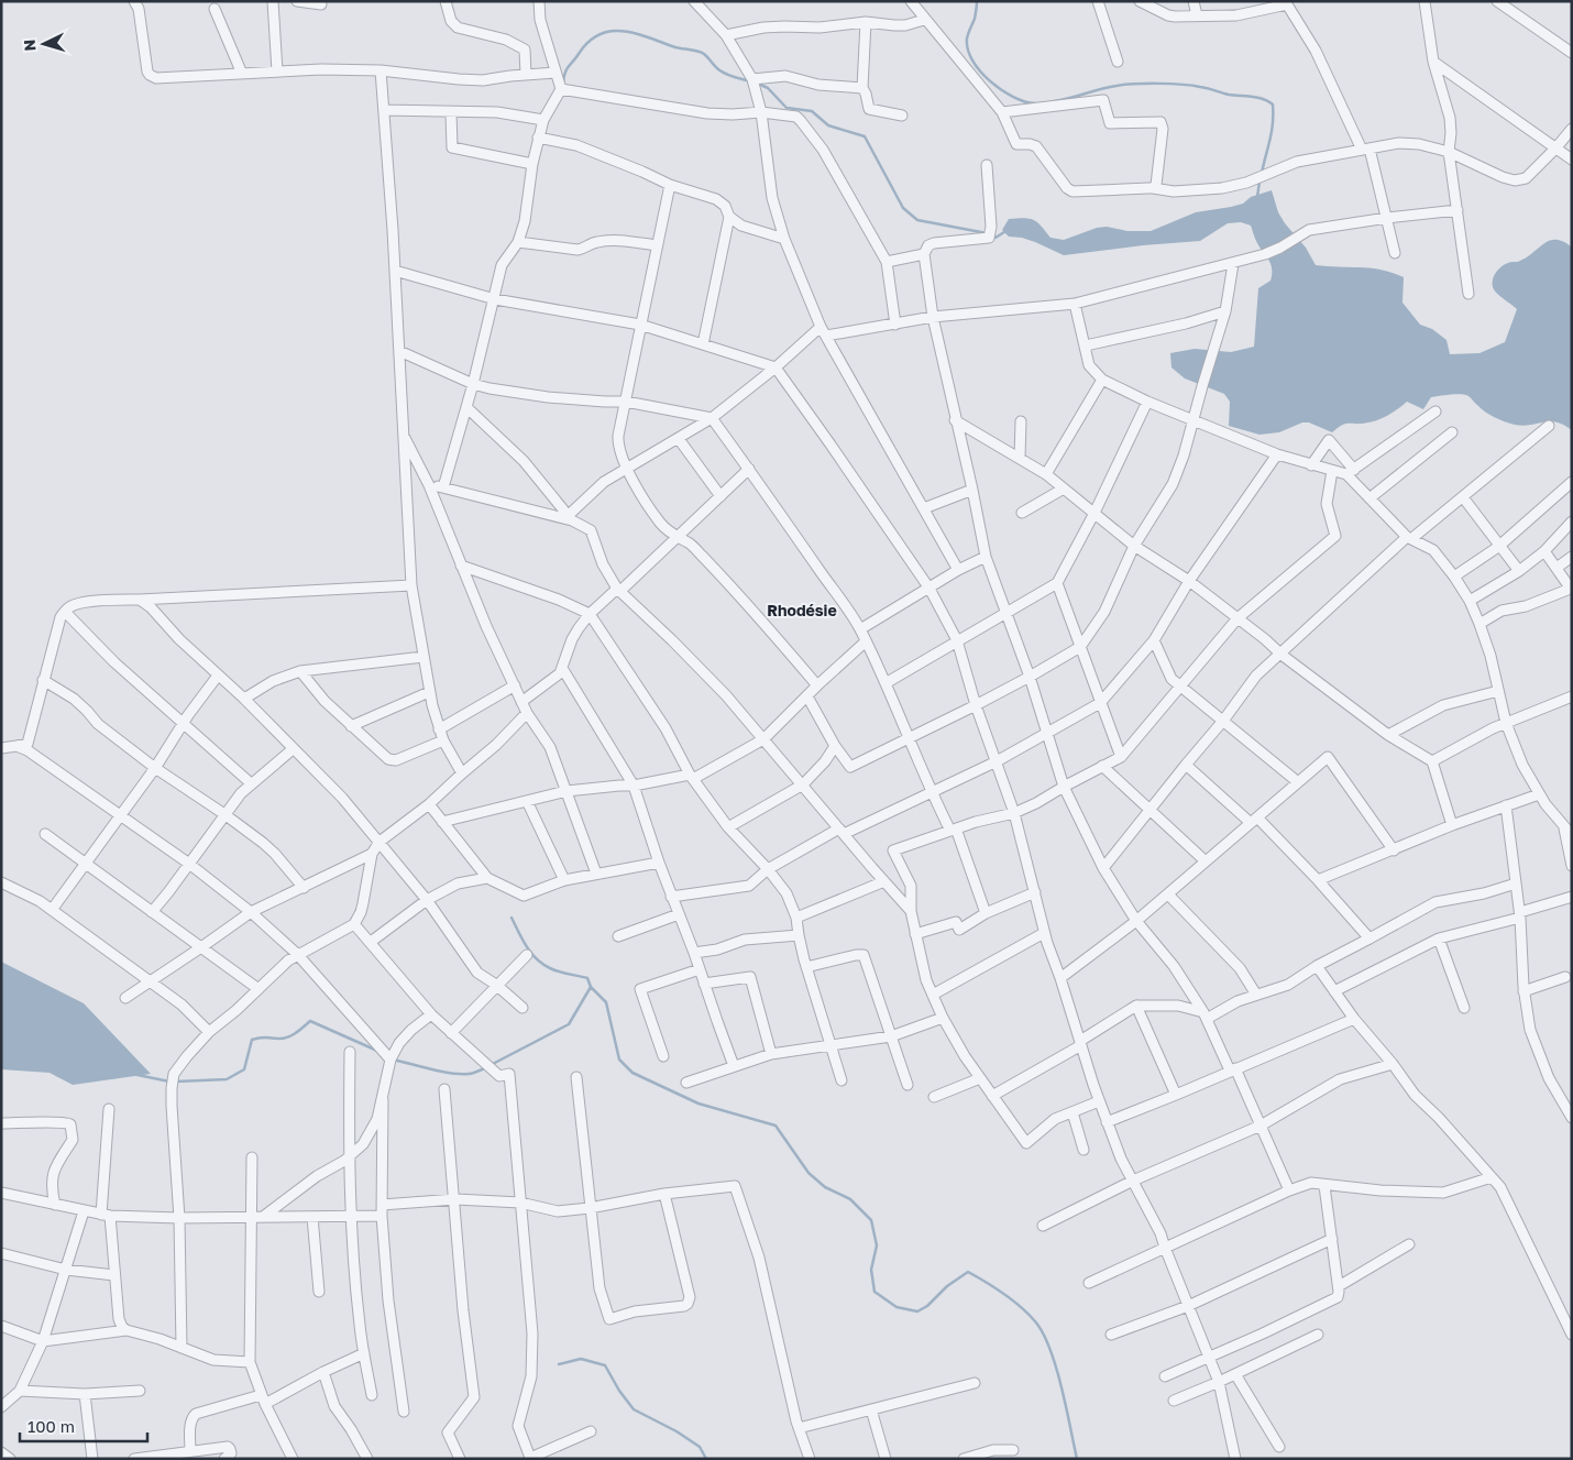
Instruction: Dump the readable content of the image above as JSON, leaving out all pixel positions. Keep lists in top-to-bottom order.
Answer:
{
  "districts": ["Rhodésie"],
  "scale_bar": "100 m",
  "north": "left"
}
